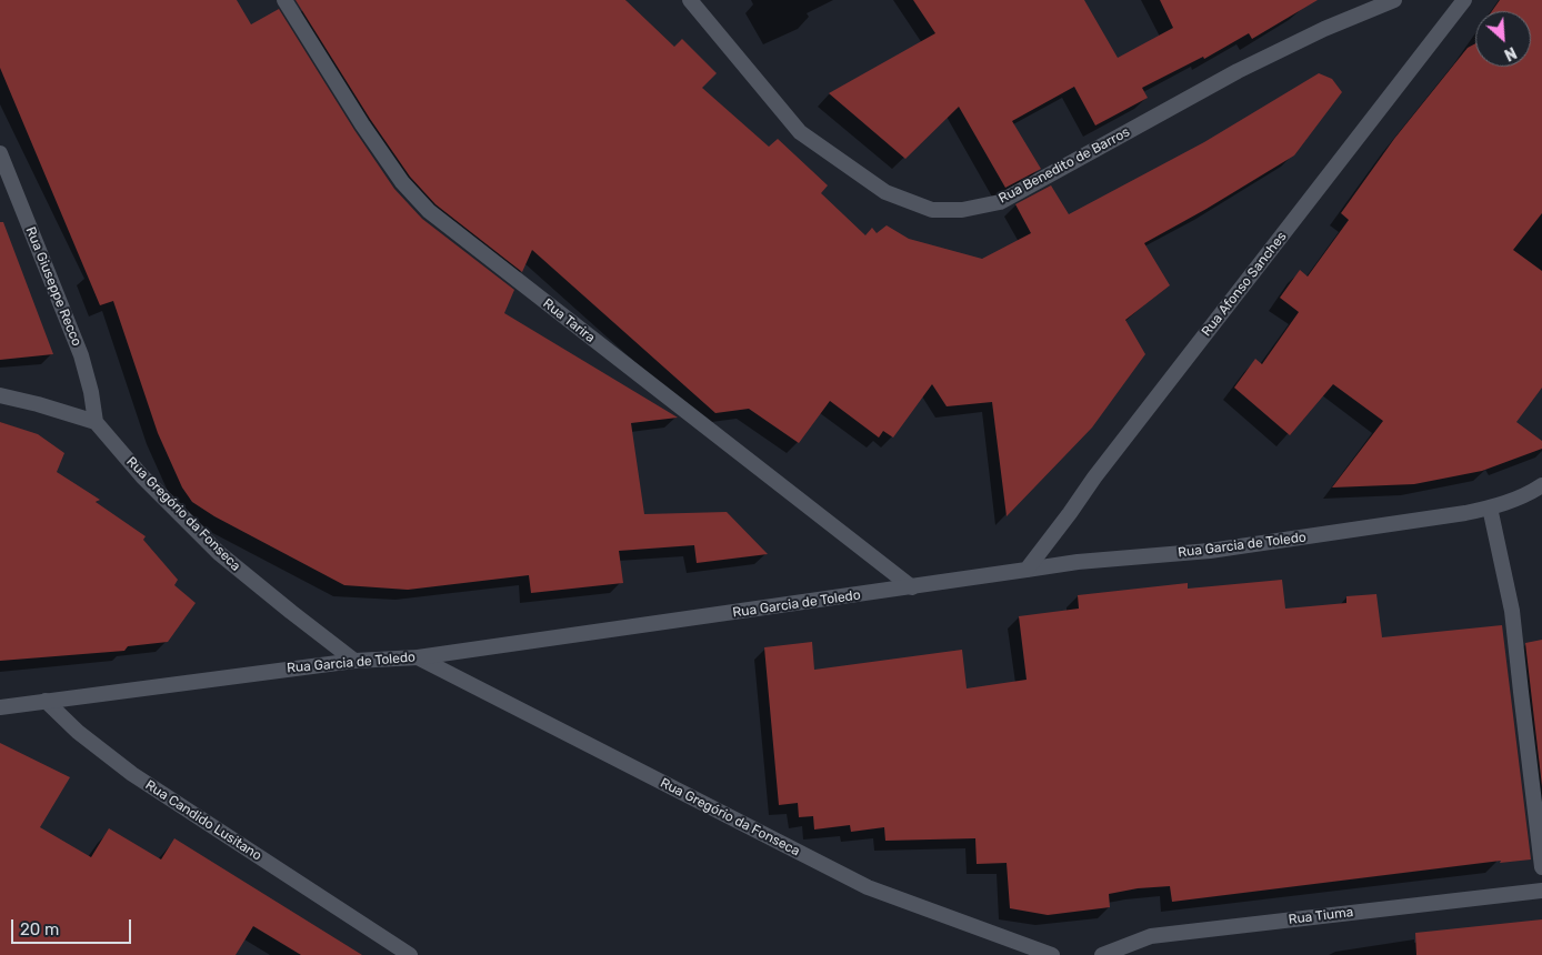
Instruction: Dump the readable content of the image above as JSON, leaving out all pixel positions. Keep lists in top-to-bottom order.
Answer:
{
  "streets": {
    "street": [
      "Rua Benedito de Barros",
      "Rua Afonso Sanches",
      "Rua Giuseppe Recco",
      "Rua Tarira",
      "Rua Gregório da Fonseca",
      "Rua Garcia de Toledo",
      "Rua Candido Lusitano",
      "Rua Tiuma"
    ]
  },
  "crossings": [
    ["Rua Afonso Sanches", "Rua Garcia de Toledo"],
    ["Rua Giuseppe Recco", "Rua Gregório da Fonseca"],
    ["Rua Tarira", "Rua Garcia de Toledo"],
    ["Rua Gregório da Fonseca", "Rua Garcia de Toledo"],
    ["Rua Garcia de Toledo", "Rua Candido Lusitano"]
  ],
  "scale_bar": "20 m",
  "north": "bottom right"
}
